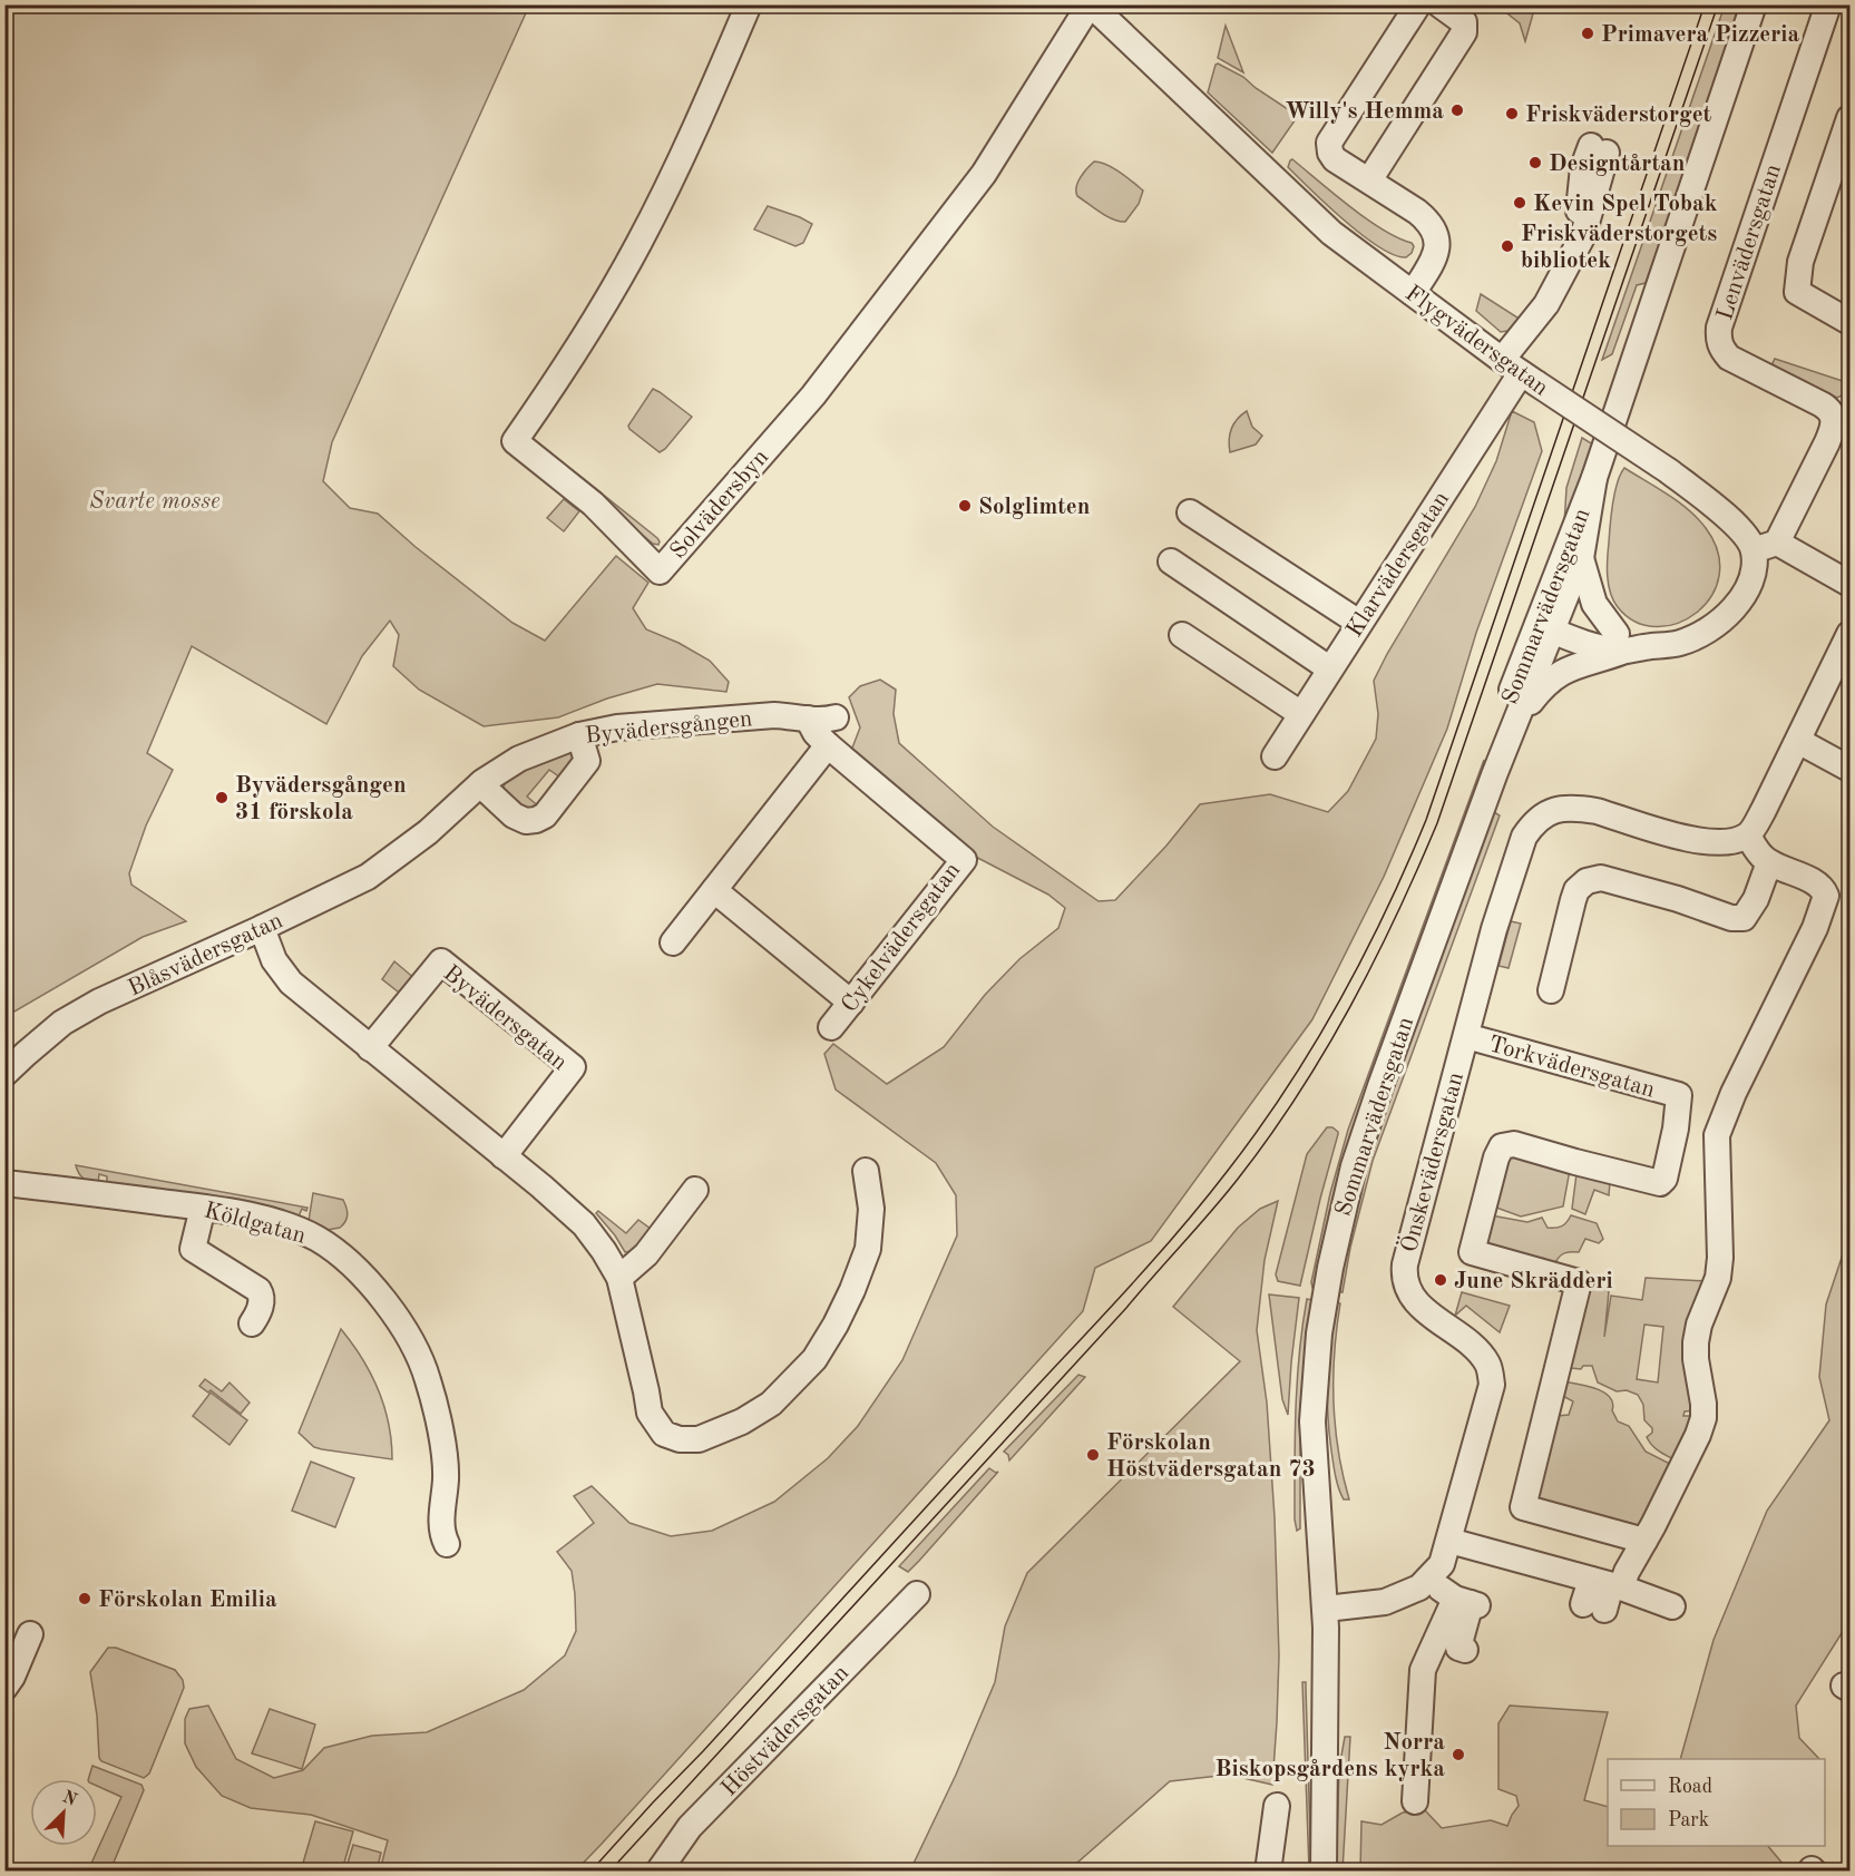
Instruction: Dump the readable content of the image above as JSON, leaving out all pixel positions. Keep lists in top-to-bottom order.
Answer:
{
  "streets": {
    "street": [
      "Lenvädersgatan",
      "Flygvädersgatan",
      "Solvädersbyn",
      "Klarvädersgatan",
      "Sommarvädersgatan",
      "Byvädersgången",
      "Cykelvädersgatan",
      "Blåsvädersgatan",
      "Byvädersgatan",
      "Torkvädersgatan",
      "Önskevädersgatan",
      "Köldgatan",
      "Höstvädersgatan"
    ]
  },
  "crossings": [
    ["Lenvädersgatan", "Flygvädersgatan"],
    ["Flygvädersgatan", "Solvädersbyn"],
    ["Flygvädersgatan", "Klarvädersgatan"],
    ["Sommarvädersgatan", "Önskevädersgatan"],
    ["Byvädersgången", "Cykelvädersgatan"],
    ["Byvädersgången", "Blåsvädersgatan"],
    ["Torkvädersgatan", "Önskevädersgatan"]
  ],
  "parks": ["Svarte mosse"],
  "places": [
    "Primavera Pizzeria",
    "Willy's Hemma",
    "Friskväderstorget",
    "Designtårtan",
    "Kevin Spel Tobak",
    "Friskväderstorgets bibliotek",
    "Solglimten",
    "Byvädersgången 31 förskola",
    "June Skrädderi",
    "Förskolan Höstvädersgatan 73",
    "Förskolan Emilia",
    "Norra Biskopsgårdens kyrka"
  ],
  "legend": ["Road", "Park"],
  "north": "top right"
}
